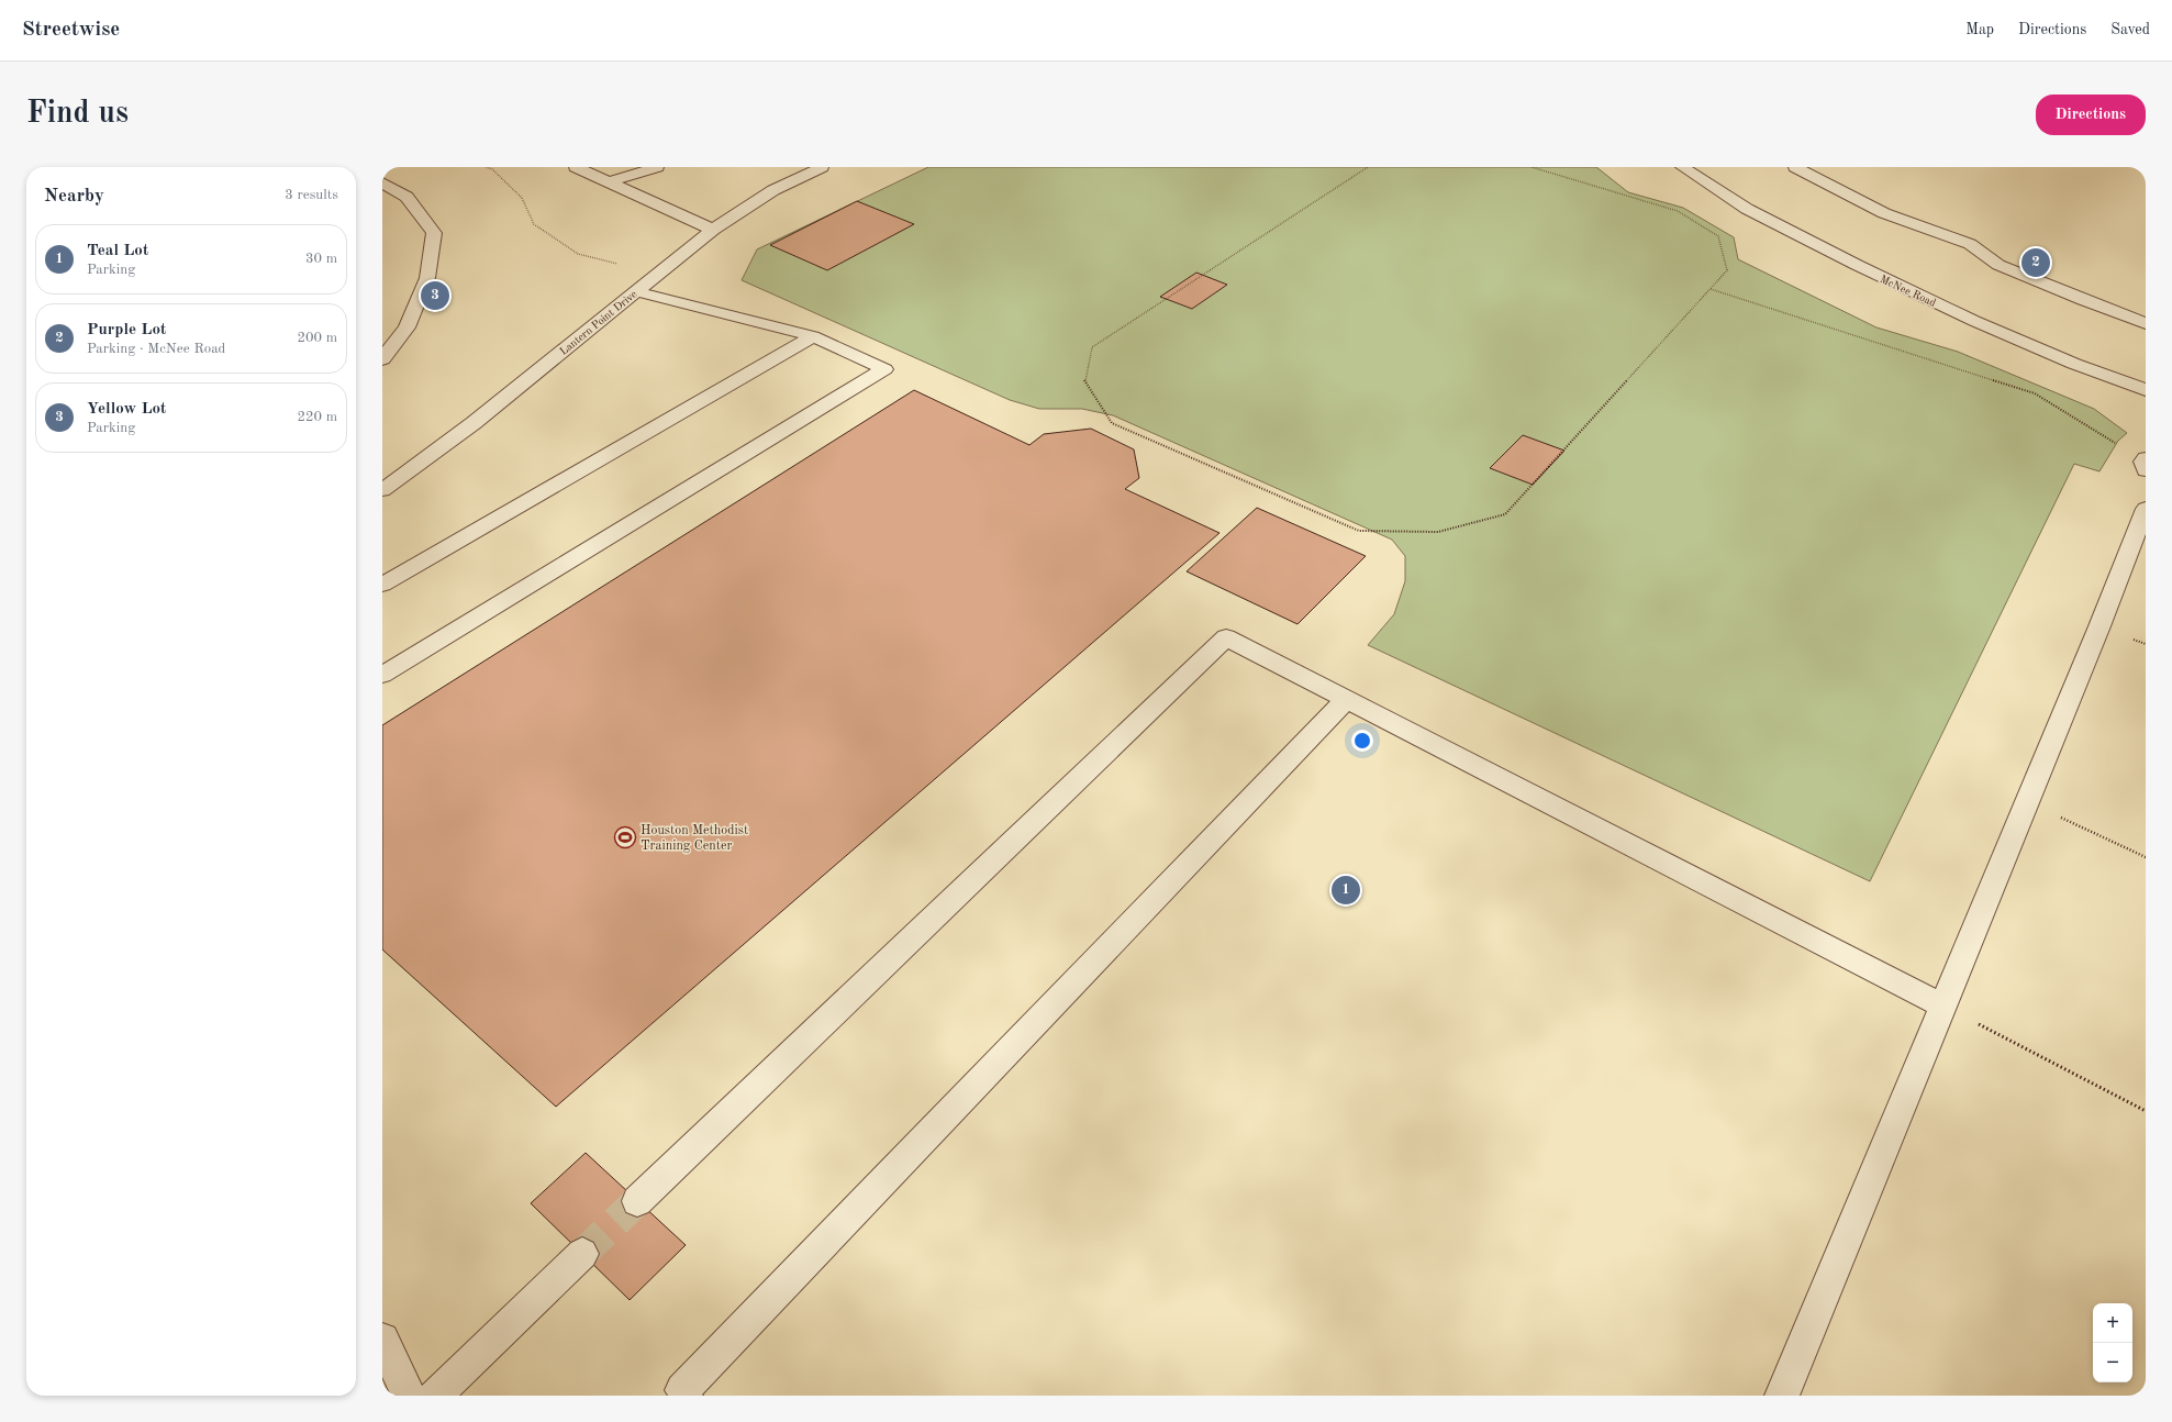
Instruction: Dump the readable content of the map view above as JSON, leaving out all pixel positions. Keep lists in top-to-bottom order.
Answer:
{
  "streets": {
    "street": ["McNee Road", "Lantern Point Drive"]
  },
  "places": {
    "sports": ["Houston Methodist Training Center"]
  },
  "page": {
    "header": "Streetwise",
    "nav": ["Map", "Directions", "Saved"],
    "buttons": "Directions",
    "title": "Find us",
    "heading": ["Nearby", "3 results"],
    "list": [
      {
        "mark": "1",
        "name": "Teal Lot",
        "note": "Parking",
        "value": "30 m"
      },
      {
        "mark": "2",
        "name": "Purple Lot",
        "note": "Parking · McNee Road",
        "value": "200 m"
      },
      {
        "mark": "3",
        "name": "Yellow Lot",
        "note": "Parking",
        "value": "220 m"
      }
    ],
    "pins": ["2", "3", "1"],
    "map_buttons": ["+", "−"]
  }
}
